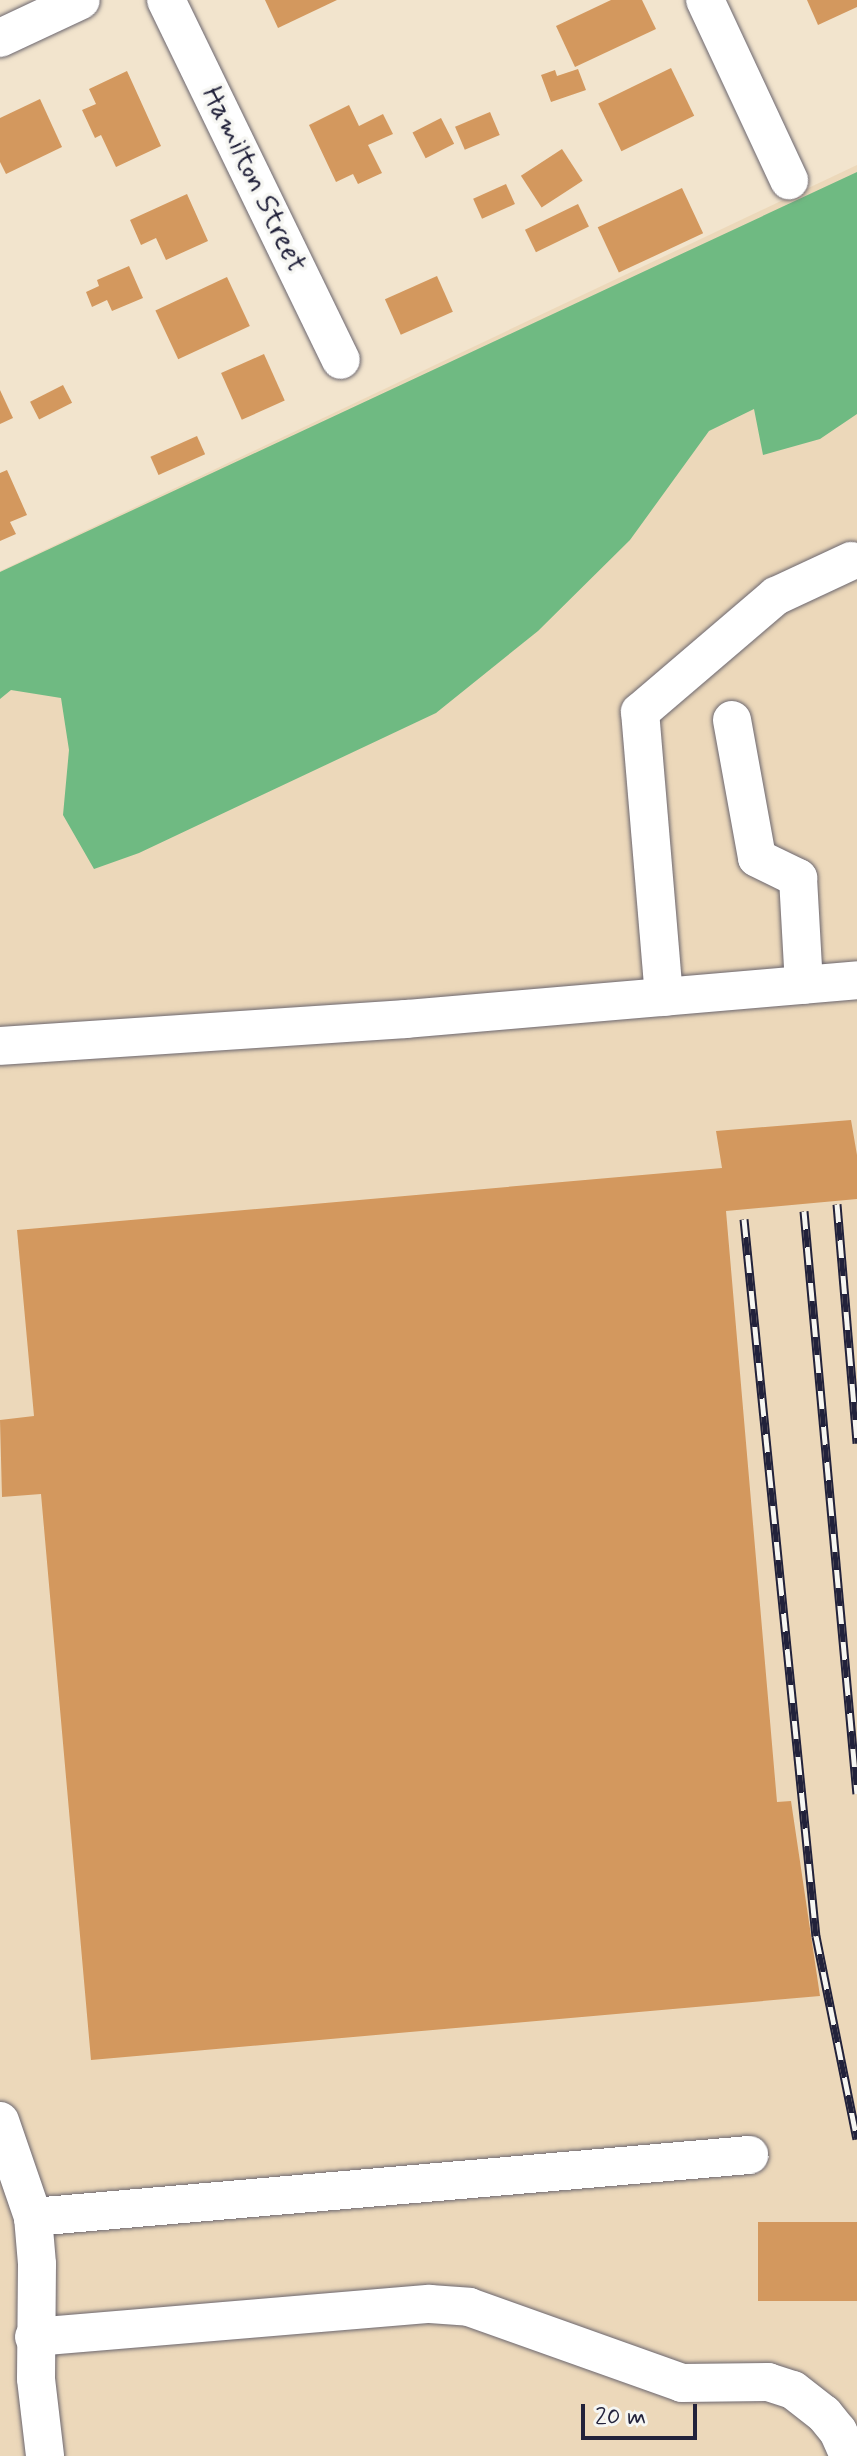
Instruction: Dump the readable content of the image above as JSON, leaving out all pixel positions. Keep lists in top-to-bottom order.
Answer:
{
  "streets": {
    "street": ["Hamilton Street"]
  },
  "scale_bar": "20 m"
}
